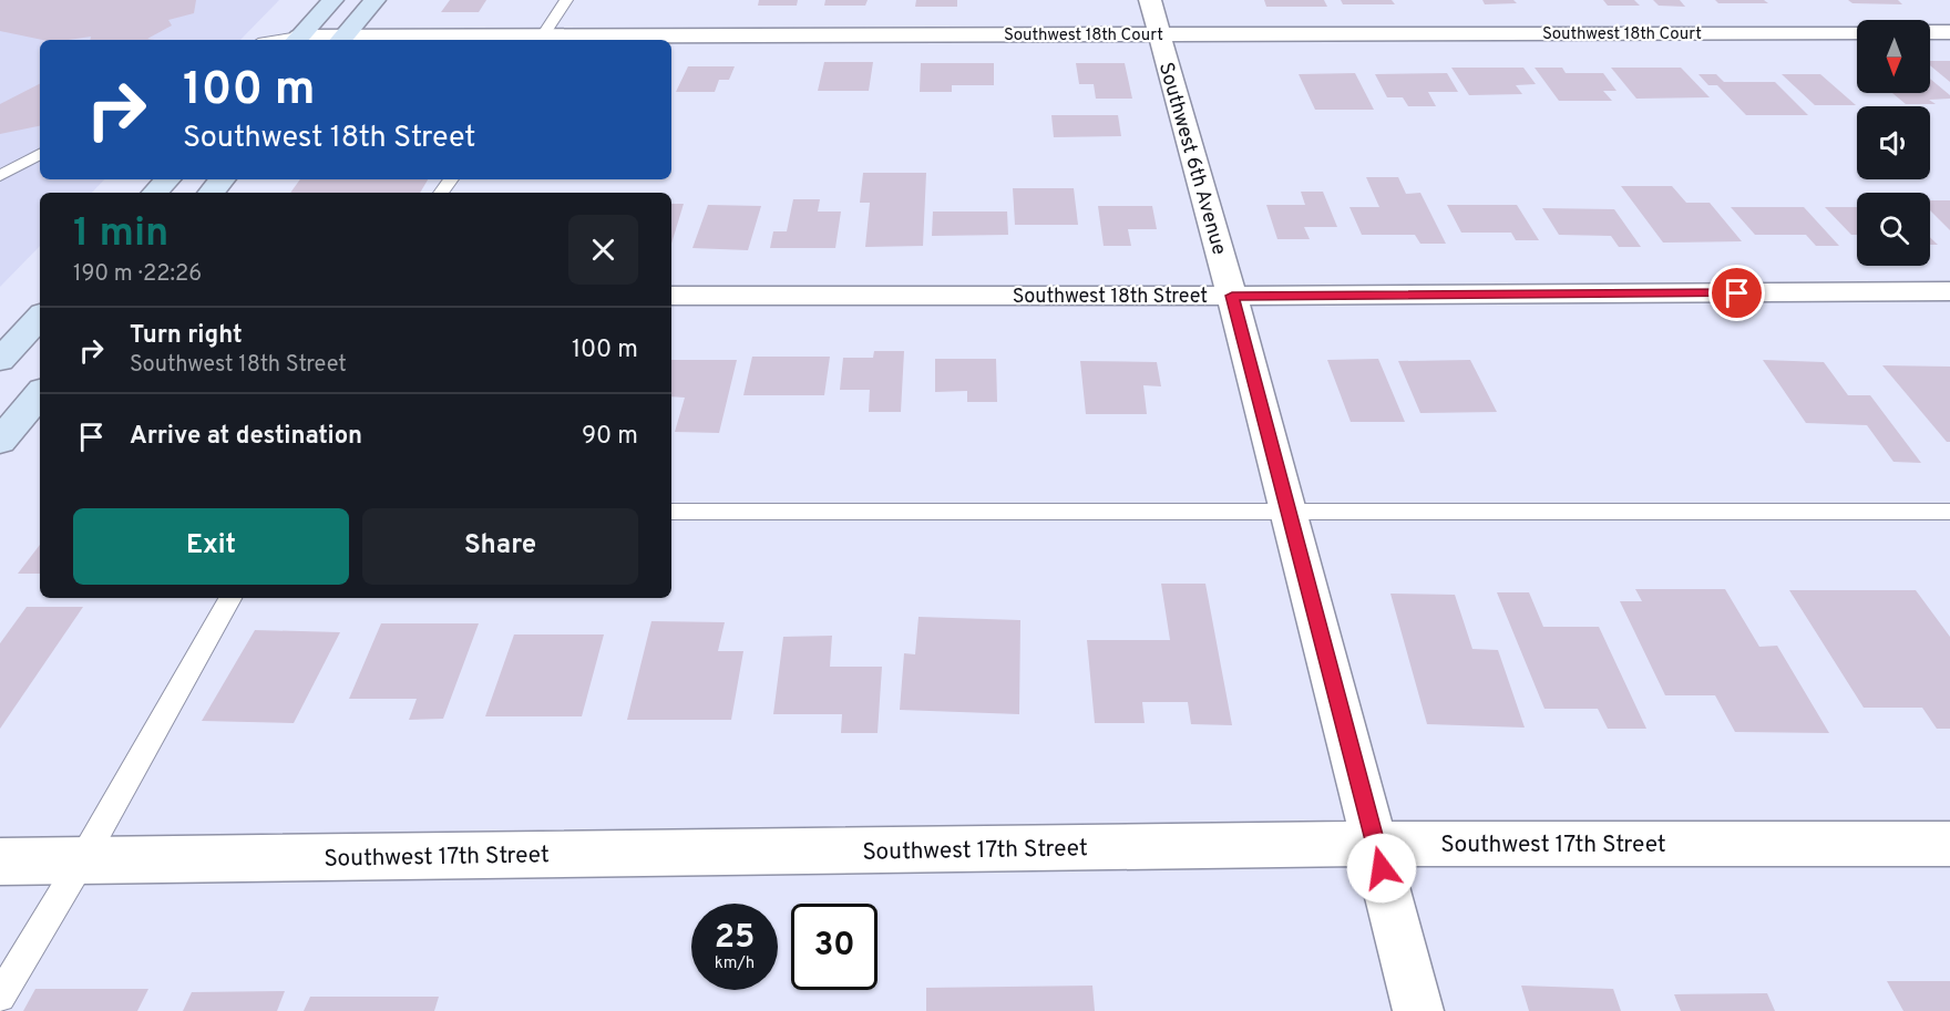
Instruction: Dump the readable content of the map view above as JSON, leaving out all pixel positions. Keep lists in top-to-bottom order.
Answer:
{
  "streets": {
    "street": [
      "Southwest 18th Court",
      "Southwest 6th Avenue",
      "Southwest 18th Street",
      "Southwest 17th Street"
    ]
  },
  "crossings": [
    ["Southwest 18th Court", "Southwest 6th Avenue"],
    ["Southwest 6th Avenue", "Southwest 18th Street"],
    ["Southwest 6th Avenue", "Southwest 17th Street"]
  ],
  "north": "bottom",
  "page": {
    "turn": ["100 m", "Southwest 18th Street"],
    "heading": ["1 min", "190 m · 22:26"],
    "list": [
      {
        "name": "Turn right",
        "note": "Southwest 18th Street",
        "value": "100 m"
      },
      {
        "name": "Arrive at destination",
        "value": "90 m"
      }
    ],
    "buttons": ["Exit", "Share"],
    "speed": "25 km/h",
    "limit": "30"
  }
}
